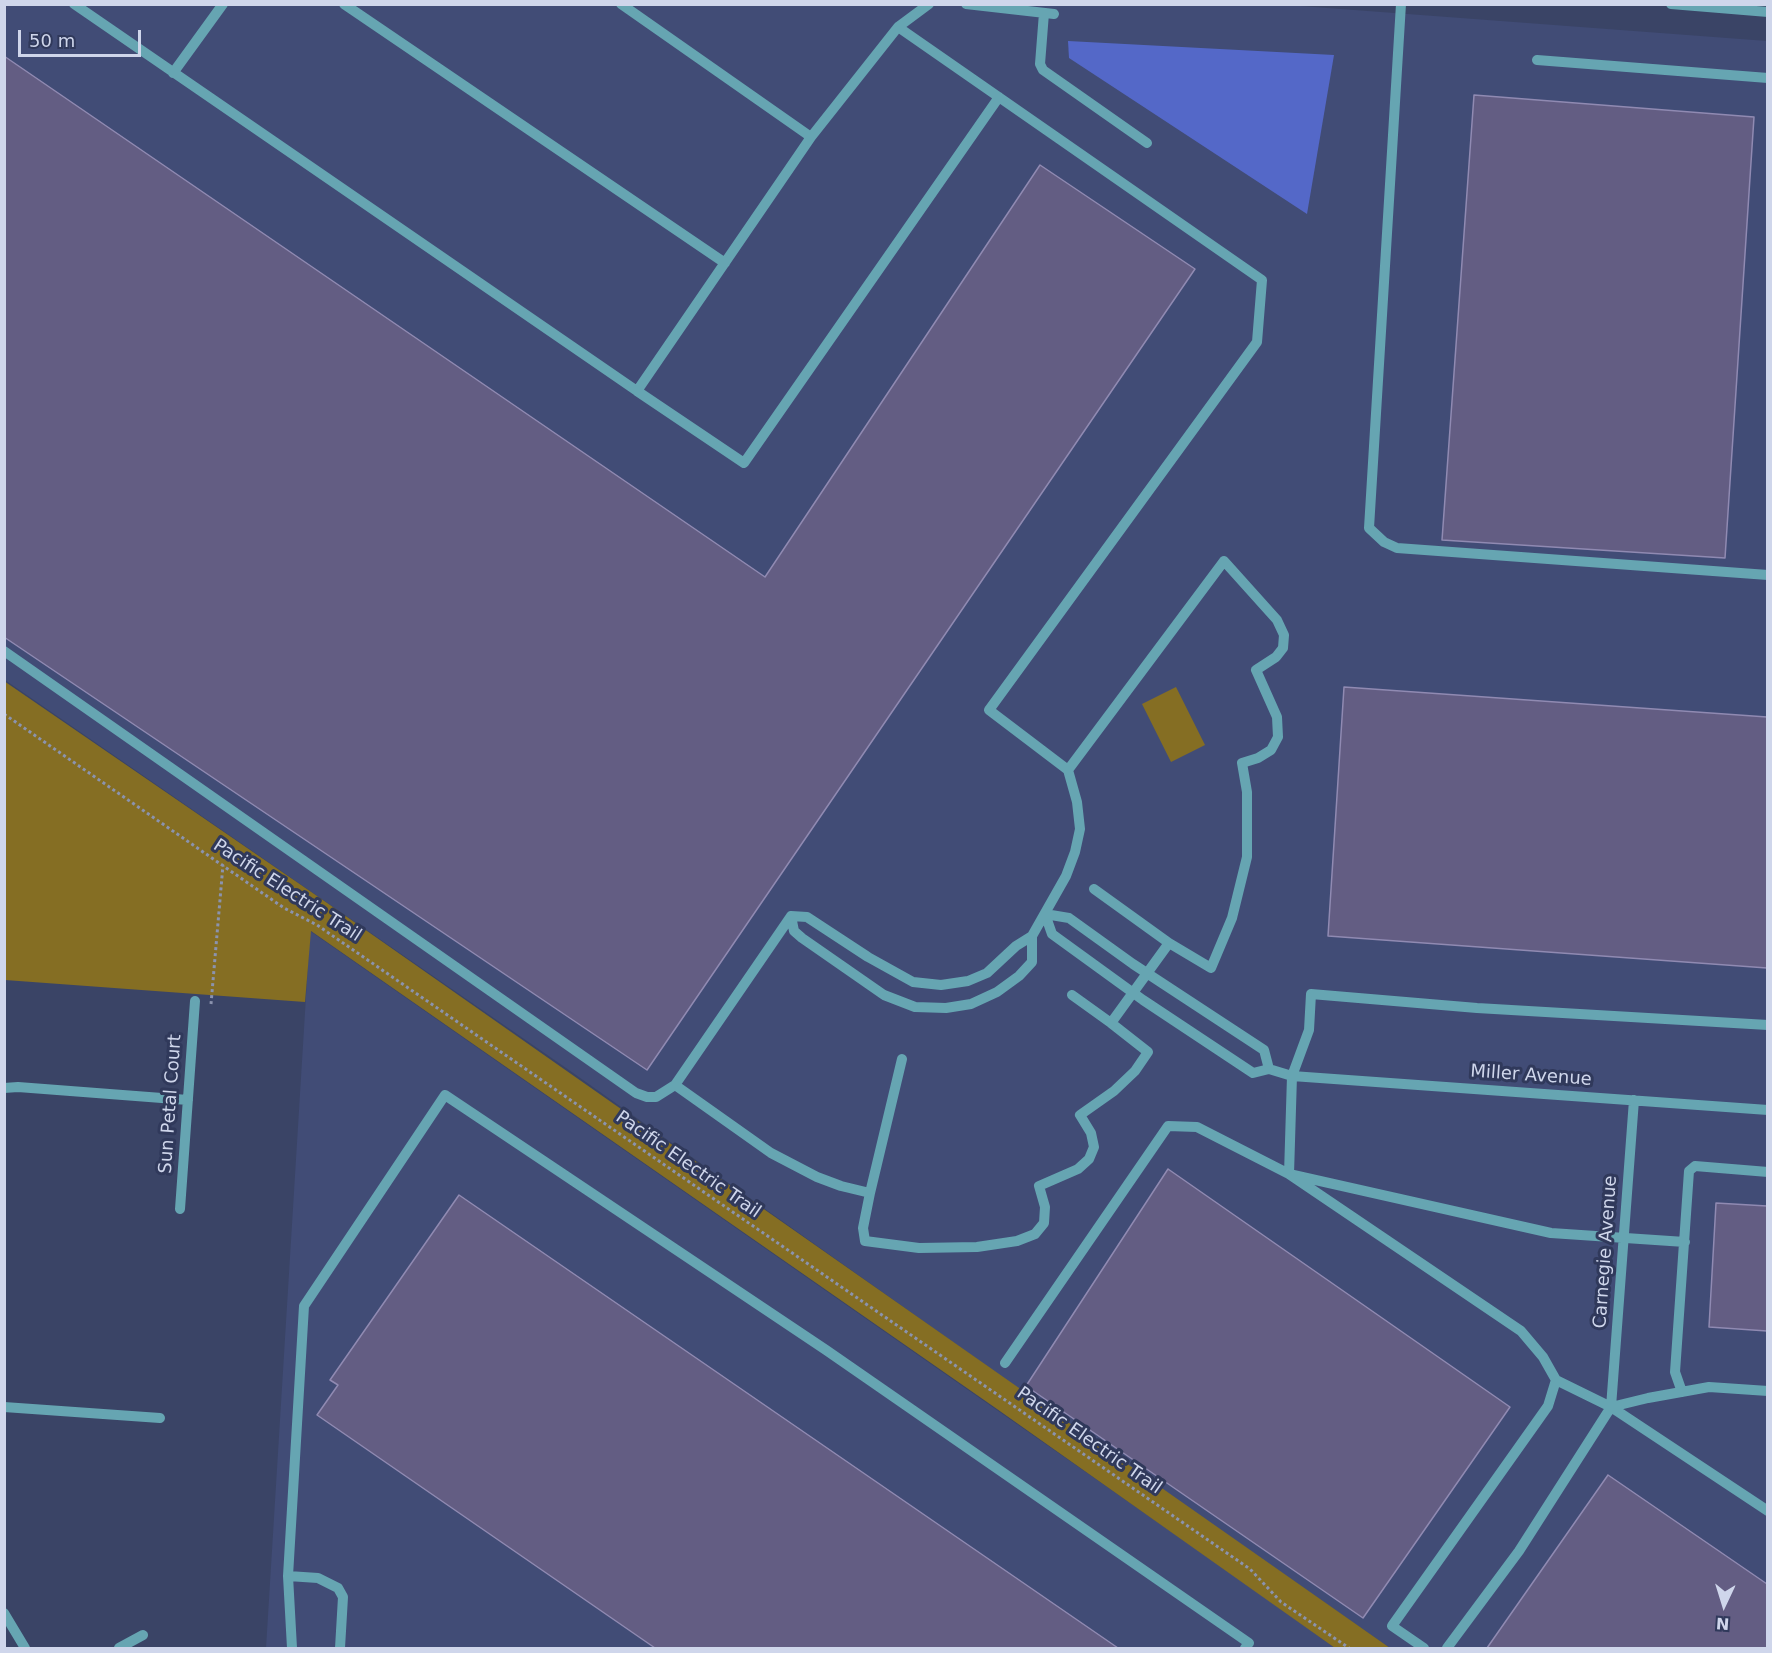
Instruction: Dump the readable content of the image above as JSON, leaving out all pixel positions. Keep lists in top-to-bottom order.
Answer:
{
  "streets": {
    "street": ["Miller Avenue", "Sun Petal Court", "Carnegie Avenue"],
    "path": ["Pacific Electric Trail"]
  },
  "crossings": [
    ["Miller Avenue", "Carnegie Avenue"]
  ],
  "scale_bar": "50 m",
  "north": "bottom"
}
